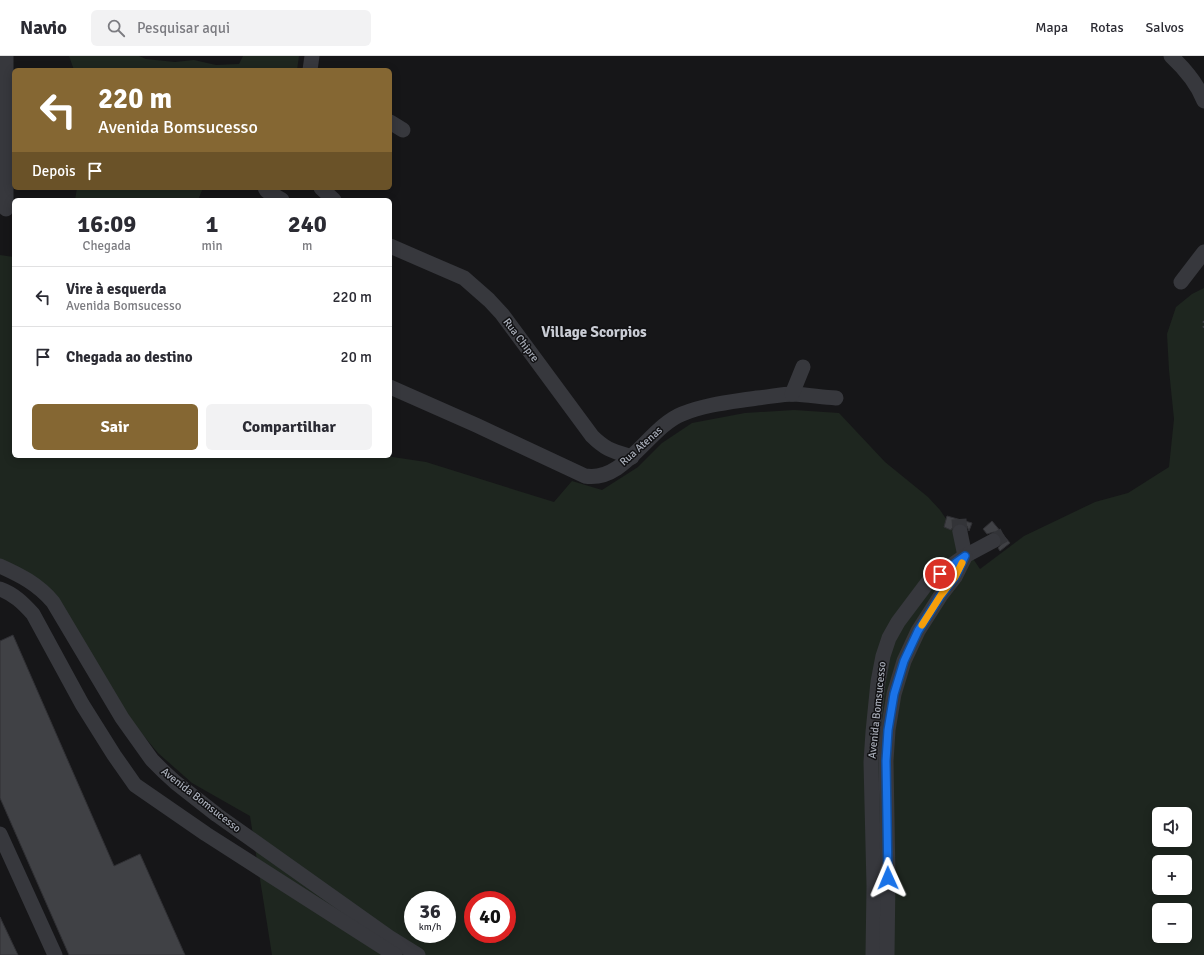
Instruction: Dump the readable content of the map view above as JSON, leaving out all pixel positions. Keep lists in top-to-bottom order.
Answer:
{
  "streets": {
    "street": ["Rua Chipre", "Rua Atenas", "Avenida Bomsucesso"]
  },
  "crossings": [
    ["Rua Chipre", "Rua Atenas"]
  ],
  "districts": ["Village Scorpios"],
  "page": {
    "header": "Navio",
    "search": "Pesquisar aqui",
    "nav": ["Mapa", "Rotas", "Salvos"],
    "turn": ["220 m", "Avenida Bomsucesso"],
    "then": "Depois",
    "eta": [
      "16:09",
      "Chegada",
      "1",
      "min",
      "240",
      "m"
    ],
    "list": [
      {
        "name": "Vire à esquerda",
        "note": "Avenida Bomsucesso",
        "value": "220 m"
      },
      {
        "name": "Chegada ao destino",
        "value": "20 m"
      }
    ],
    "buttons": ["Sair", "Compartilhar"],
    "map_buttons": ["+", "−"],
    "speed": "36 km/h",
    "limit": "40"
  }
}
